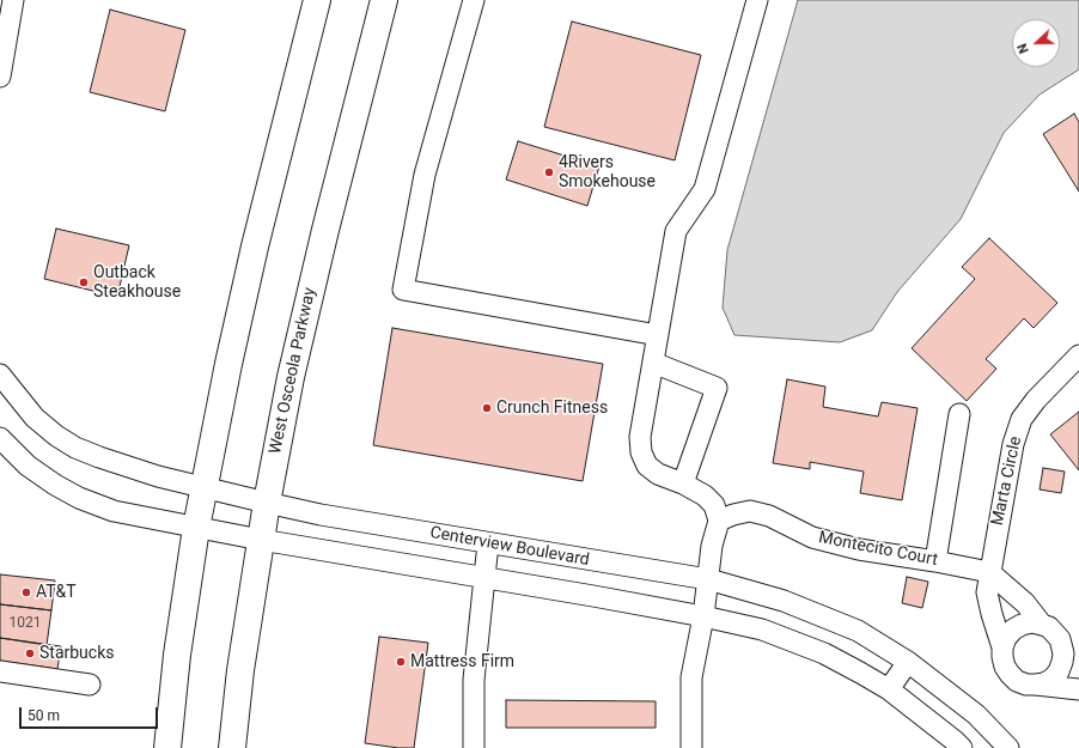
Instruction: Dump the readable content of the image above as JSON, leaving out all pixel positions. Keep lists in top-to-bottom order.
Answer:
{
  "streets": {
    "main road": ["West Osceola Parkway"],
    "street": ["Marta Circle", "Centerview Boulevard", "Montecito Court"]
  },
  "crossings": [
    ["West Osceola Parkway", "Centerview Boulevard"],
    ["Marta Circle", "Montecito Court"]
  ],
  "places": [
    "4Rivers Smokehouse",
    "Outback Steakhouse",
    "Crunch Fitness",
    "AT&T",
    "Starbucks",
    "Mattress Firm"
  ],
  "house_numbers": ["1021"],
  "scale_bar": "50 m",
  "north": "left"
}
